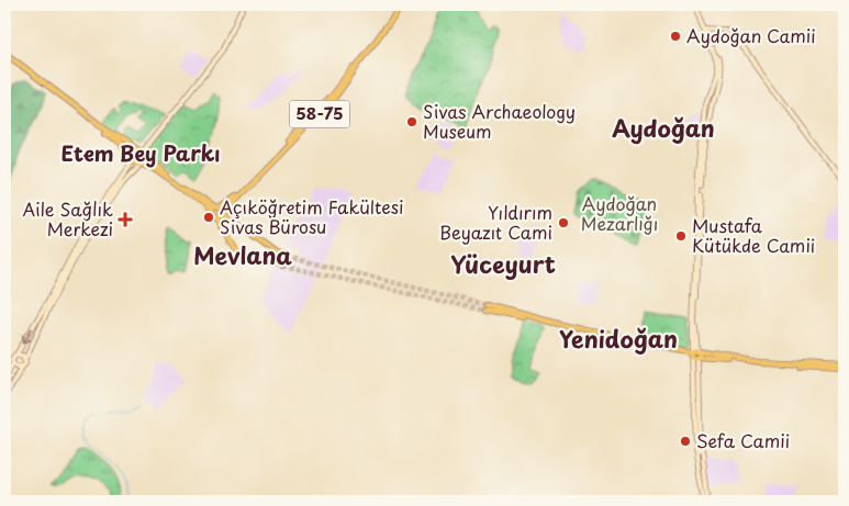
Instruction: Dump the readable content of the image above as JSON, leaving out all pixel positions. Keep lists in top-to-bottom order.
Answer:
{
  "streets": {
    "main road": ["58-75"]
  },
  "districts": [
    "Aydoğan",
    "Etem Bey Parkı",
    "Mevlana",
    "Yüceyurt",
    "Yenidoğan"
  ],
  "parks": ["Aydoğan Mezarlığı"],
  "places": {
    "other": [
      "Aydoğan Camii",
      "Sivas Archaeology Museum",
      "Açıköğretim Fakültesi Sivas Bürosu",
      "Yıldırım Beyazıt Cami",
      "Mustafa Kütükde Camii",
      "Sefa Camii"
    ],
    "health": ["Aile Sağlık Merkezi"]
  }
}
